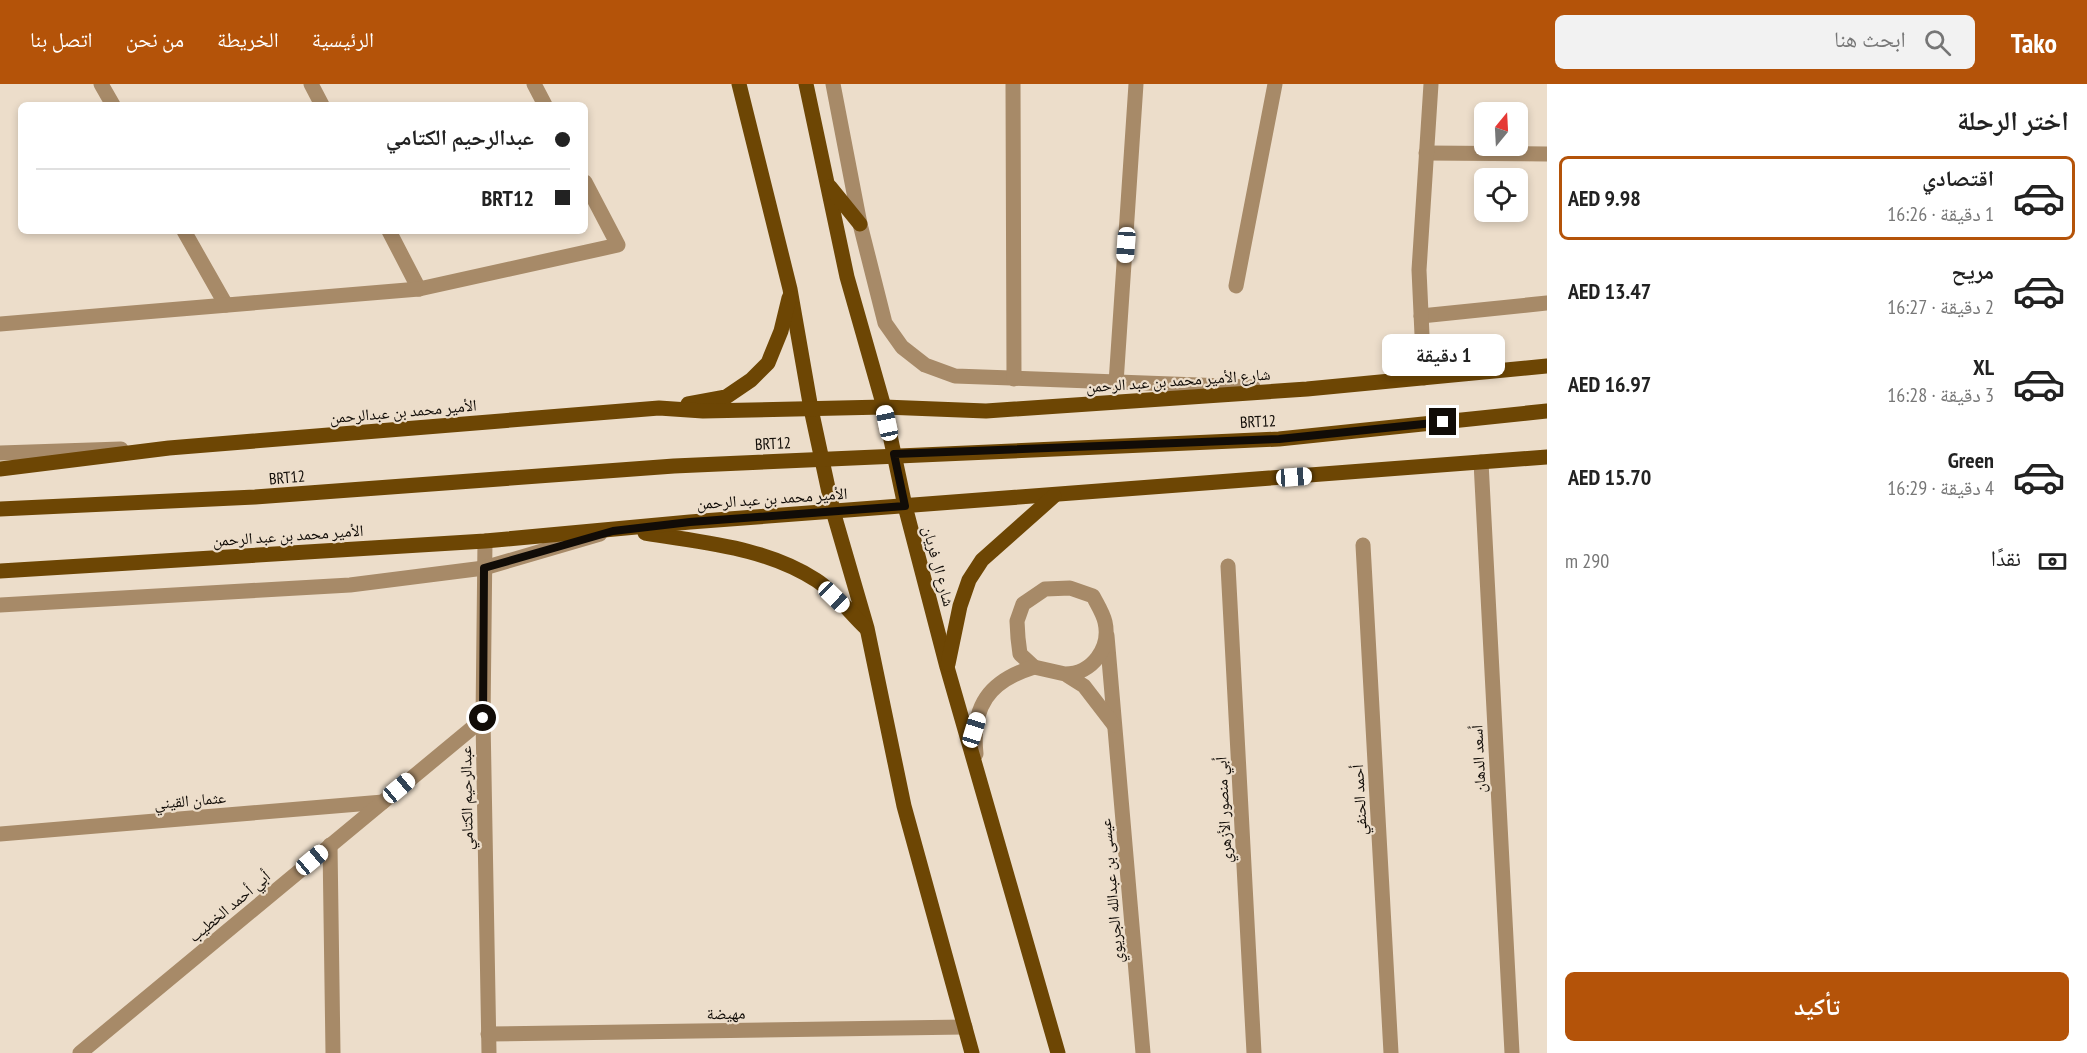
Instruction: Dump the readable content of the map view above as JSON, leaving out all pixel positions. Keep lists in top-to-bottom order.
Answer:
{
  "streets": {
    "main road": [
      "شارع الأمير محمد بن عبد الرحمن",
      "الأمير محمد بن عبدالرحمن",
      "BRT12",
      "الأمير محمد بن عبد الرحمن",
      "شارع ال فريان"
    ],
    "street": [
      "أسعد الدهان",
      "عبدالرحيم الكتامي",
      "عثمان القيني",
      "أحمد الحنفي",
      "أبي منصور الأزهري",
      "عيسى بن عبدالله الجريوي",
      "أبي أحمد الخطيب",
      "مهيضة"
    ]
  },
  "crossings": [
    ["شارع الأمير محمد بن عبد الرحمن", "الأمير محمد بن عبدالرحمن"],
    ["شارع الأمير محمد بن عبد الرحمن", "شارع ال فريان"],
    ["BRT12", "شارع ال فريان"],
    ["الأمير محمد بن عبد الرحمن", "شارع ال فريان"],
    ["الأمير محمد بن عبد الرحمن", "أسعد الدهان"],
    ["عبدالرحيم الكتامي", "أبي أحمد الخطيب"],
    ["عبدالرحيم الكتامي", "مهيضة"],
    ["عثمان القيني", "أبي أحمد الخطيب"]
  ],
  "north": "top",
  "page": {
    "header": "Tako",
    "search": "ابحث هنا",
    "nav": [
      "الرئيسية",
      "الخريطة",
      "من نحن",
      "اتصل بنا"
    ],
    "heading": "اختر الرحلة",
    "banner": ["عبدالرحيم الكتامي", "BRT12"],
    "list": [
      {
        "name": "اقتصادي",
        "note": "1 دقيقة · 16:26",
        "value": "AED 9.98"
      },
      {
        "name": "مريح",
        "note": "2 دقيقة · 16:27",
        "value": "AED 13.47"
      },
      {
        "name": "XL",
        "note": "3 دقيقة · 16:28",
        "value": "AED 16.97"
      },
      {
        "name": "Green",
        "note": "4 دقيقة · 16:29",
        "value": "AED 15.70"
      }
    ],
    "bubble": "1 دقيقة",
    "pay": ["نقدًا", "290 m"],
    "buttons": "تأكيد"
  }
}
